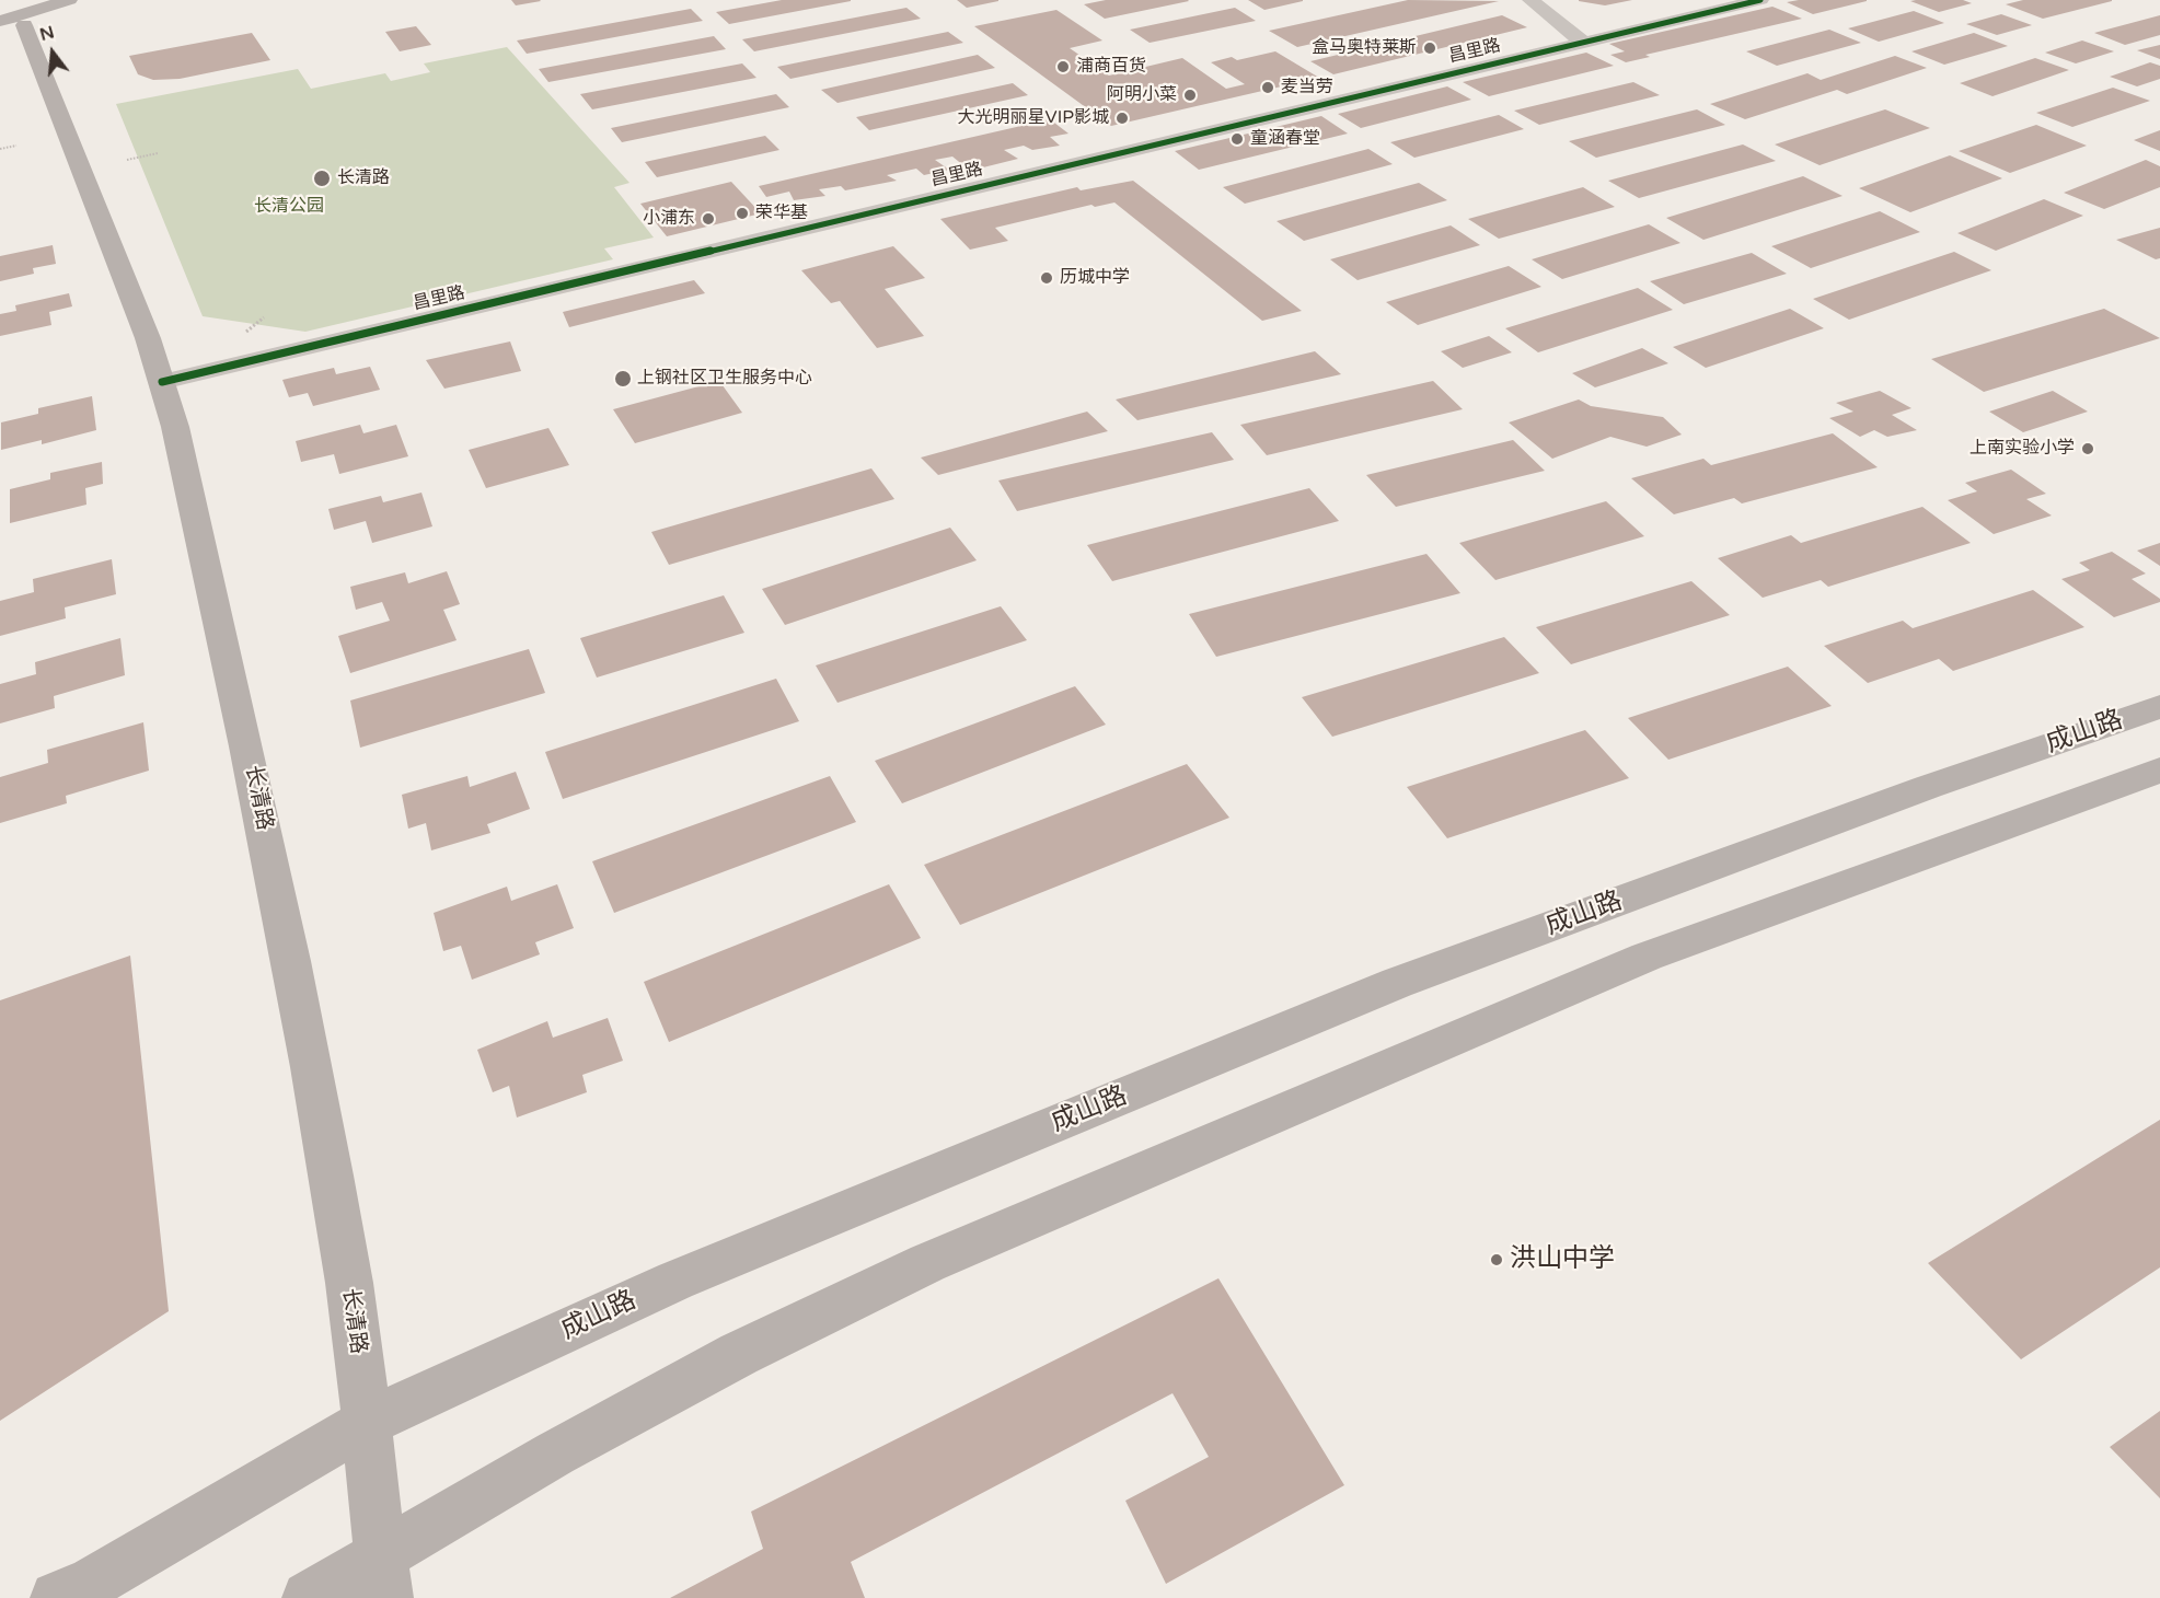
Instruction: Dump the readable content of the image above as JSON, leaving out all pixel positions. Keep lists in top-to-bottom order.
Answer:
{
  "streets": {
    "main road": ["成山路", "长清路"],
    "street": ["昌里路"]
  },
  "crossings": [
    ["昌里路", "长清路"],
    ["成山路", "长清路"]
  ],
  "parks": ["长清公园"],
  "places": [
    "盒马奥特莱斯",
    "浦商百货",
    "麦当劳",
    "阿明小菜",
    "大光明丽星VIP影城",
    "童涵春堂",
    "长清路",
    "荣华基",
    "小浦东",
    "历城中学",
    "上钢社区卫生服务中心",
    "上南实验小学",
    "洪山中学"
  ],
  "north": "top"
}
